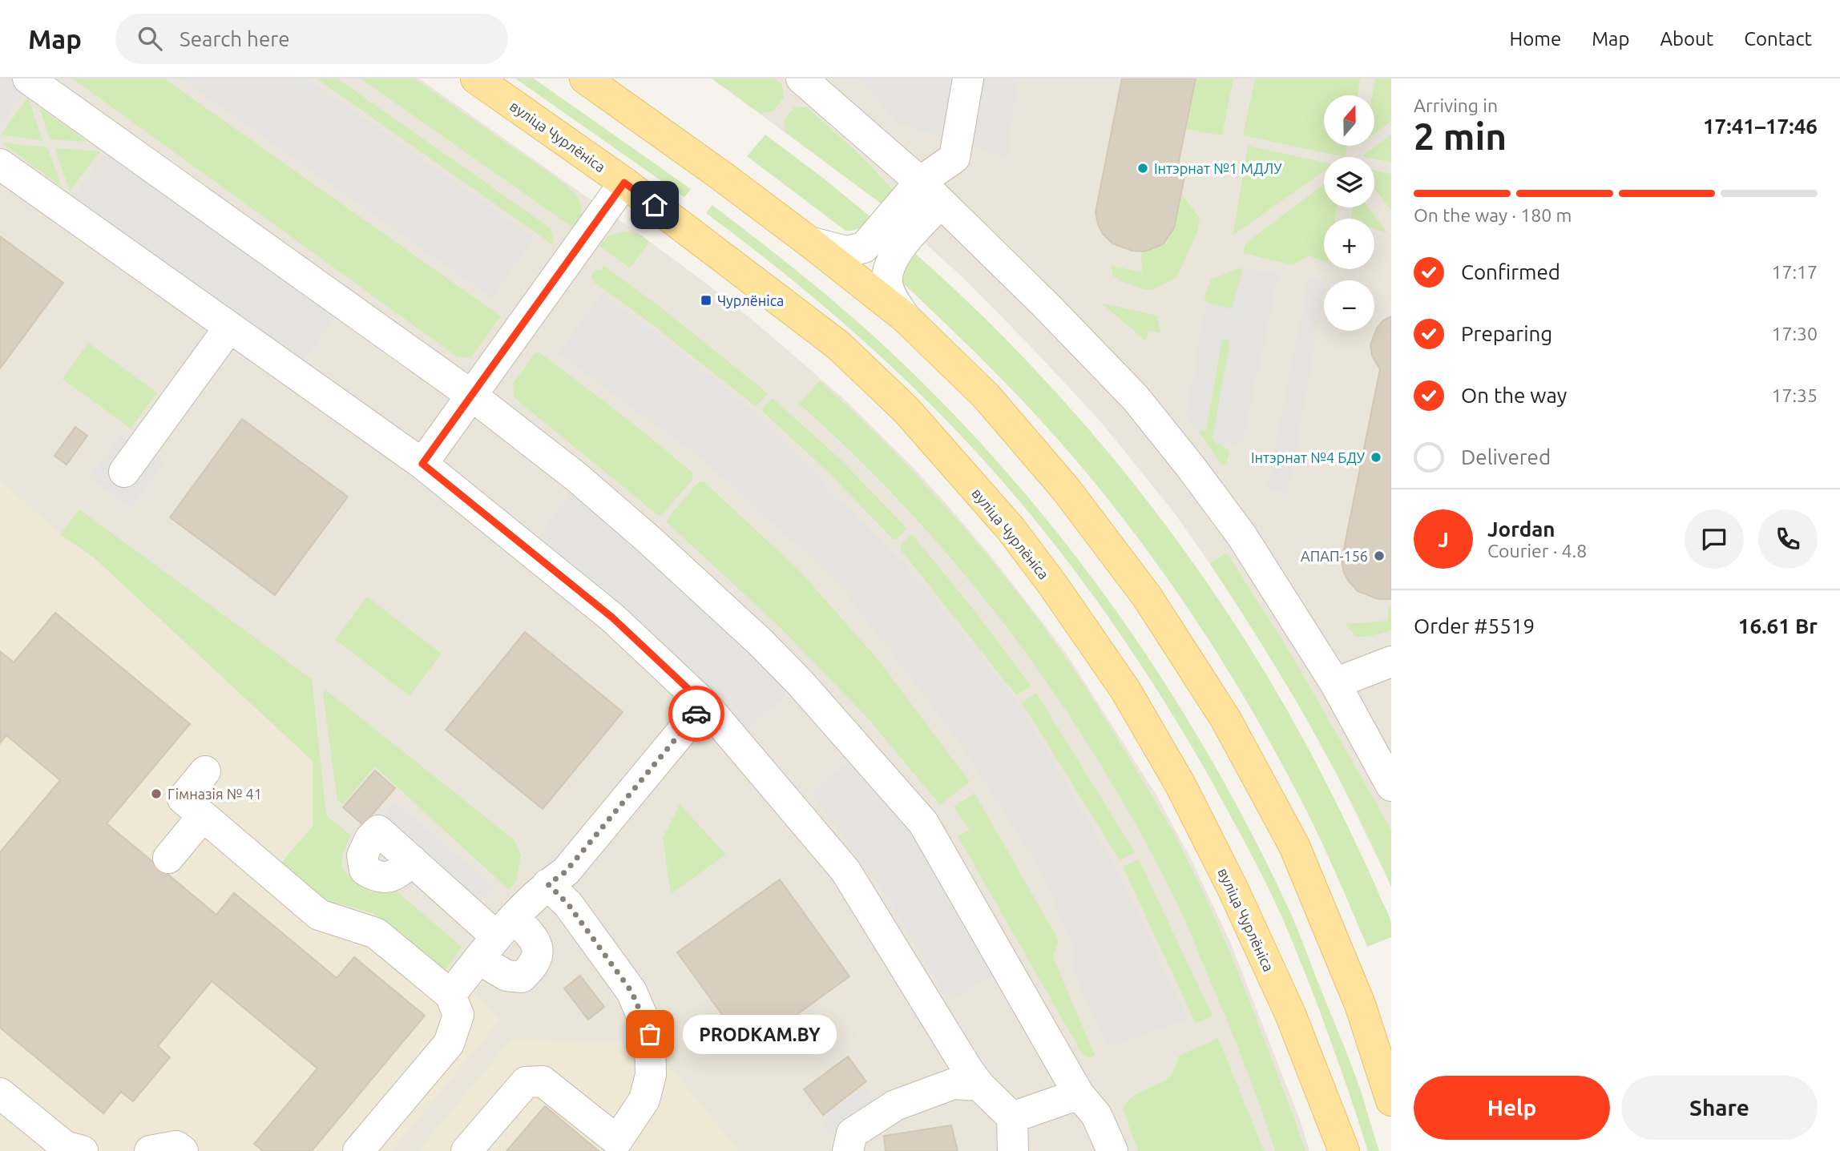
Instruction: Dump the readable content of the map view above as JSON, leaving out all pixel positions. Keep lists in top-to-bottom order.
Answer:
{
  "streets": {
    "main road": ["вуліца Чурлёніса"]
  },
  "places": {
    "other": [
      "Інтэрнат №1 МДЛУ",
      "Інтэрнат №4 БДУ",
      "АПАП-156",
      "Гімназія № 41",
      "PRODKAM.BY"
    ],
    "transit": ["Чурлёніса"]
  },
  "north": "top",
  "page": {
    "header": "Map",
    "search": "Search here",
    "nav": [
      "Home",
      "Map",
      "About",
      "Contact"
    ],
    "heading": ["2 min", "Arriving in", "17:41–17:46"],
    "panel": [
      "Jordan",
      "Courier · 4.8",
      "Order #5519",
      "16.61 Br"
    ],
    "map_buttons": ["+", "−"],
    "bar": "On the way · 180 m",
    "list": [
      ["Confirmed", "17:17"],
      ["Preparing", "17:30"],
      ["On the way", "17:35"],
      "Delivered"
    ],
    "round": "J",
    "bubble": "PRODKAM.BY",
    "buttons": ["Help", "Share"]
  }
}
